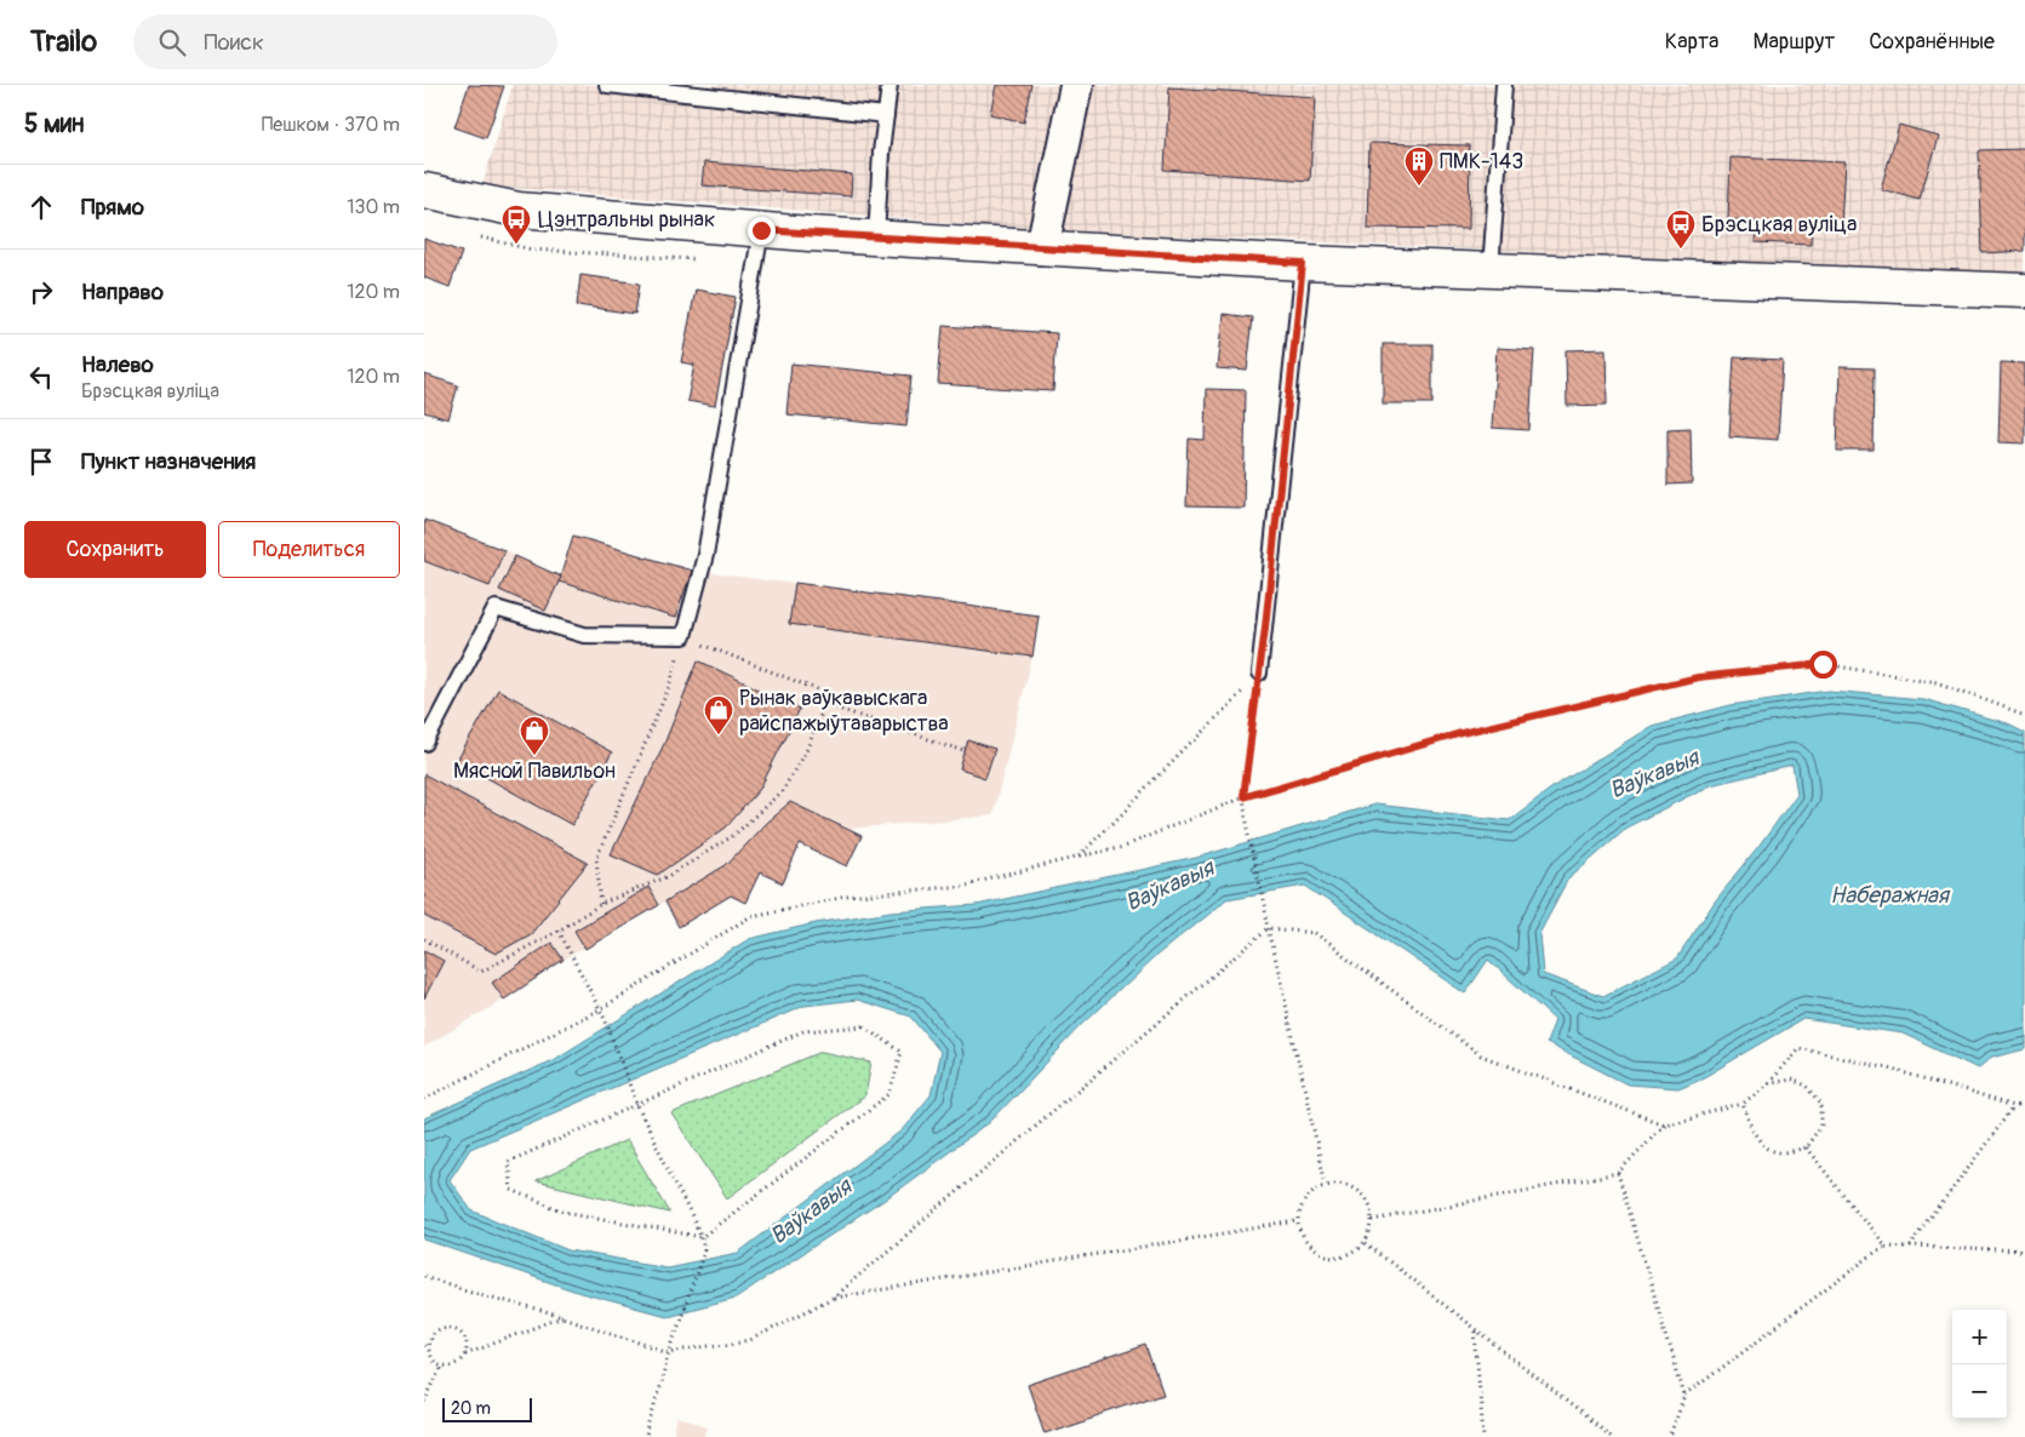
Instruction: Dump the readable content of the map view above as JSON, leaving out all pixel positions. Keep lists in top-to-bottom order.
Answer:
{
  "water": ["Ваўкавыя", "Наберажная"],
  "places": {
    "building": ["ПМК-143"],
    "bus stop": ["Цэнтральны рынак", "Брэсцкая вуліца"],
    "shop": ["Рынак ваўкавыскага райспажыўтаварыства", "Мясной Павильон"]
  },
  "scale_bar": "20 m",
  "page": {
    "header": "Trailo",
    "search": "Поиск",
    "nav": ["Карта", "Маршрут", "Сохранённые"],
    "heading": ["5 мин", "Пешком · 370 m"],
    "list": [
      ["Прямо", "130 m"],
      ["Направо", "120 m"],
      ["Налево", "Брэсцкая вуліца", "120 m"],
      "Пункт назначения"
    ],
    "buttons": ["Сохранить", "Поделиться"],
    "map_buttons": ["+", "−"],
    "scale": "20 m"
  }
}
